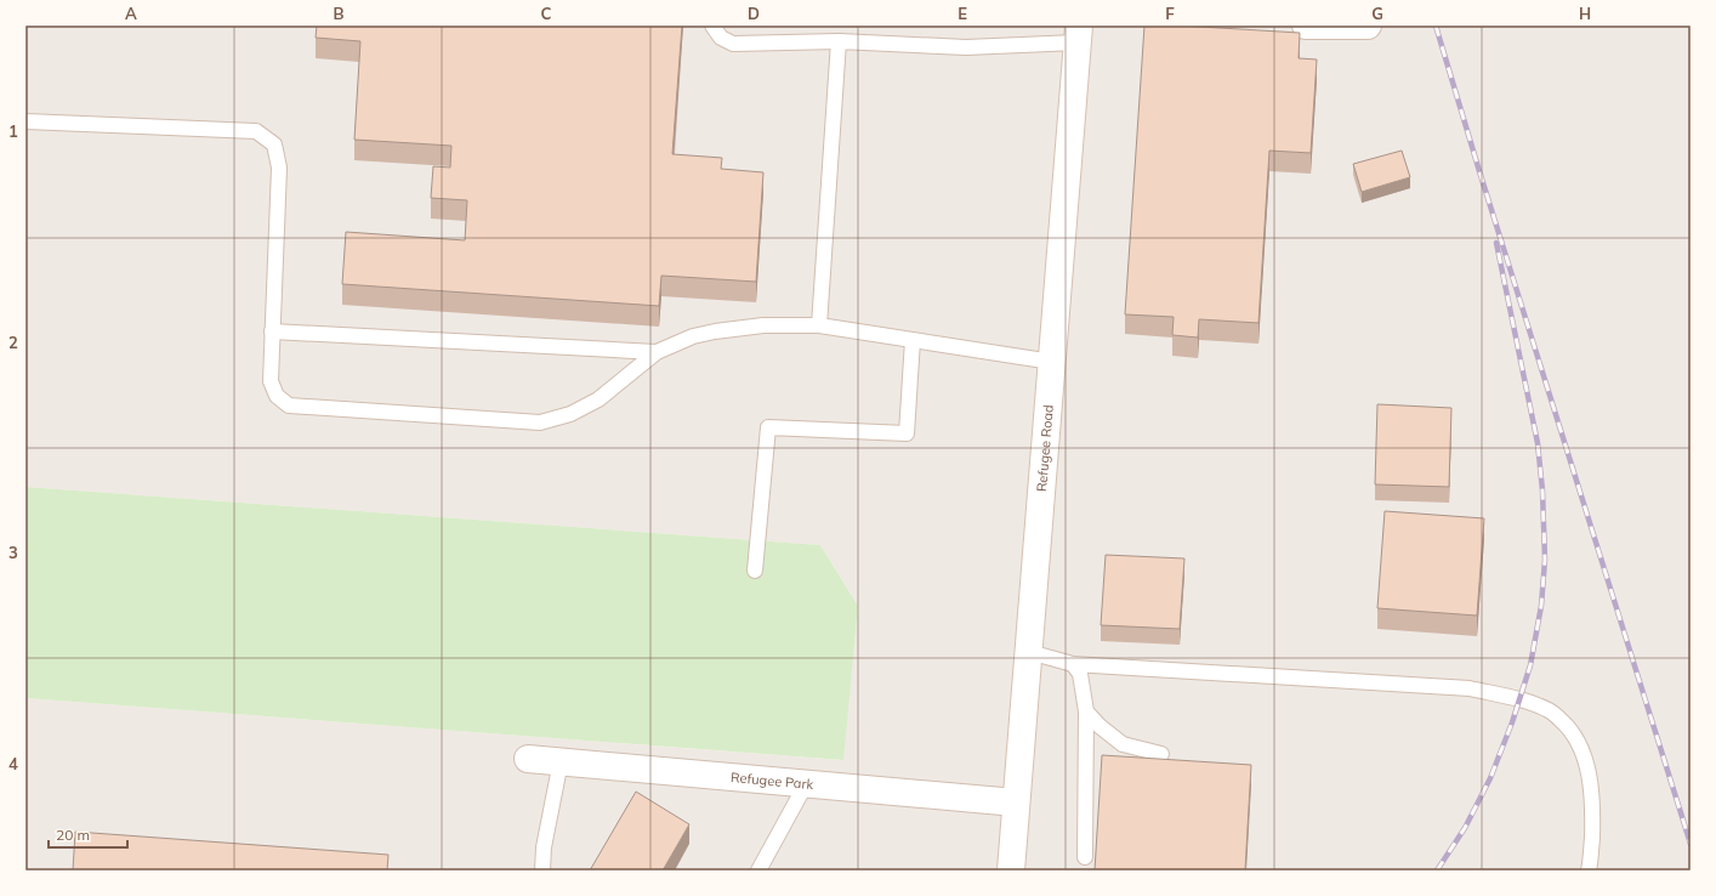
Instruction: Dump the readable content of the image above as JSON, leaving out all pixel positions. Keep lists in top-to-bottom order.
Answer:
{
  "streets": {
    "main road": ["Refugee Road", "Refugee Park"]
  },
  "crossings": [
    ["Refugee Road", "Refugee Park"]
  ],
  "scale_bar": "20 m",
  "grid": {
    "columns": [
      "A",
      "B",
      "C",
      "D",
      "E",
      "F",
      "G",
      "H"
    ],
    "rows": [
      "1",
      "2",
      "3",
      "4"
    ]
  }
}
